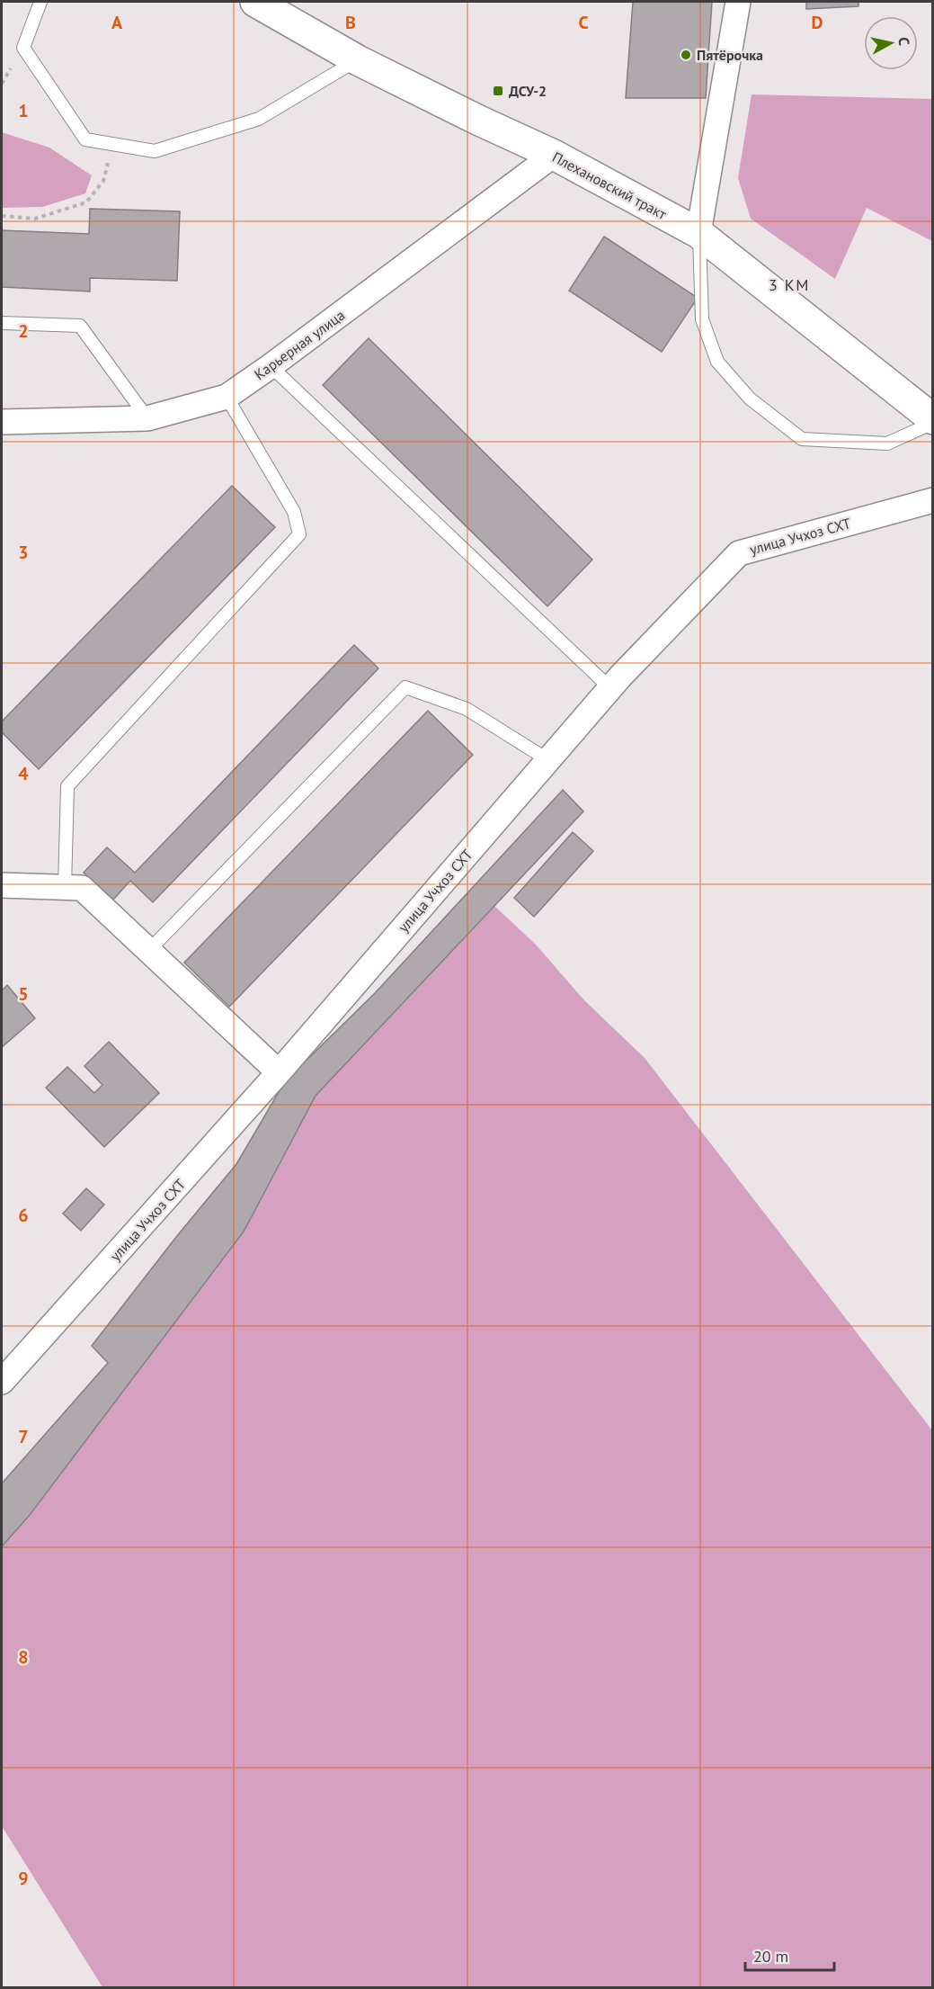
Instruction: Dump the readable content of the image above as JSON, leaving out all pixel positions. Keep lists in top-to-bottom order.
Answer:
{
  "streets": {
    "street": ["Плехановский тракт", "Карьерная улица", "улица Учхоз СХТ"]
  },
  "crossings": [
    ["Плехановский тракт", "Карьерная улица"]
  ],
  "districts": ["3 КМ"],
  "places": {
    "other": ["Пятёрочка"],
    "transit": ["ДСУ-2"]
  },
  "scale_bar": "20 m",
  "north": "right",
  "grid": {
    "columns": [
      "A",
      "B",
      "C",
      "D"
    ],
    "rows": [
      "1",
      "2",
      "3",
      "4",
      "5",
      "6",
      "7",
      "8",
      "9"
    ]
  }
}
